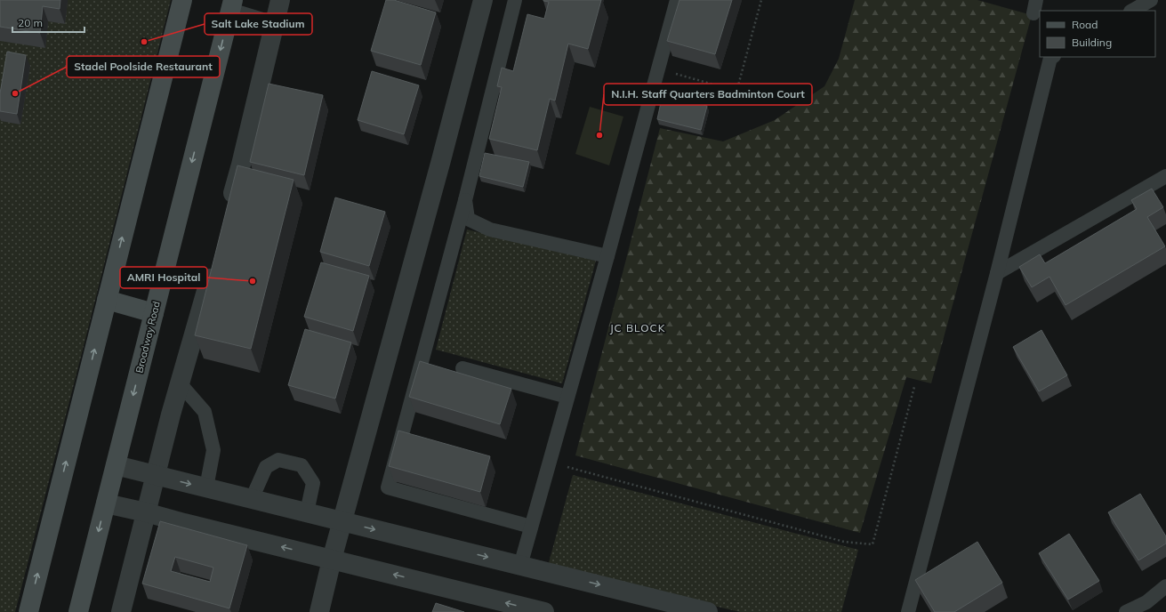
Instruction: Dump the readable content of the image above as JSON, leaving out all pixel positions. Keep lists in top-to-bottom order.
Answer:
{
  "streets": {
    "main road": ["Broadway Road"]
  },
  "districts": ["JC BLOCK"],
  "places": [
    "Salt Lake Stadium",
    "Stadel Poolside Restaurant",
    "N.I.H. Staff Quarters Badminton Court",
    "AMRI Hospital"
  ],
  "legend": ["Road", "Building"],
  "scale_bar": "20 m"
}
